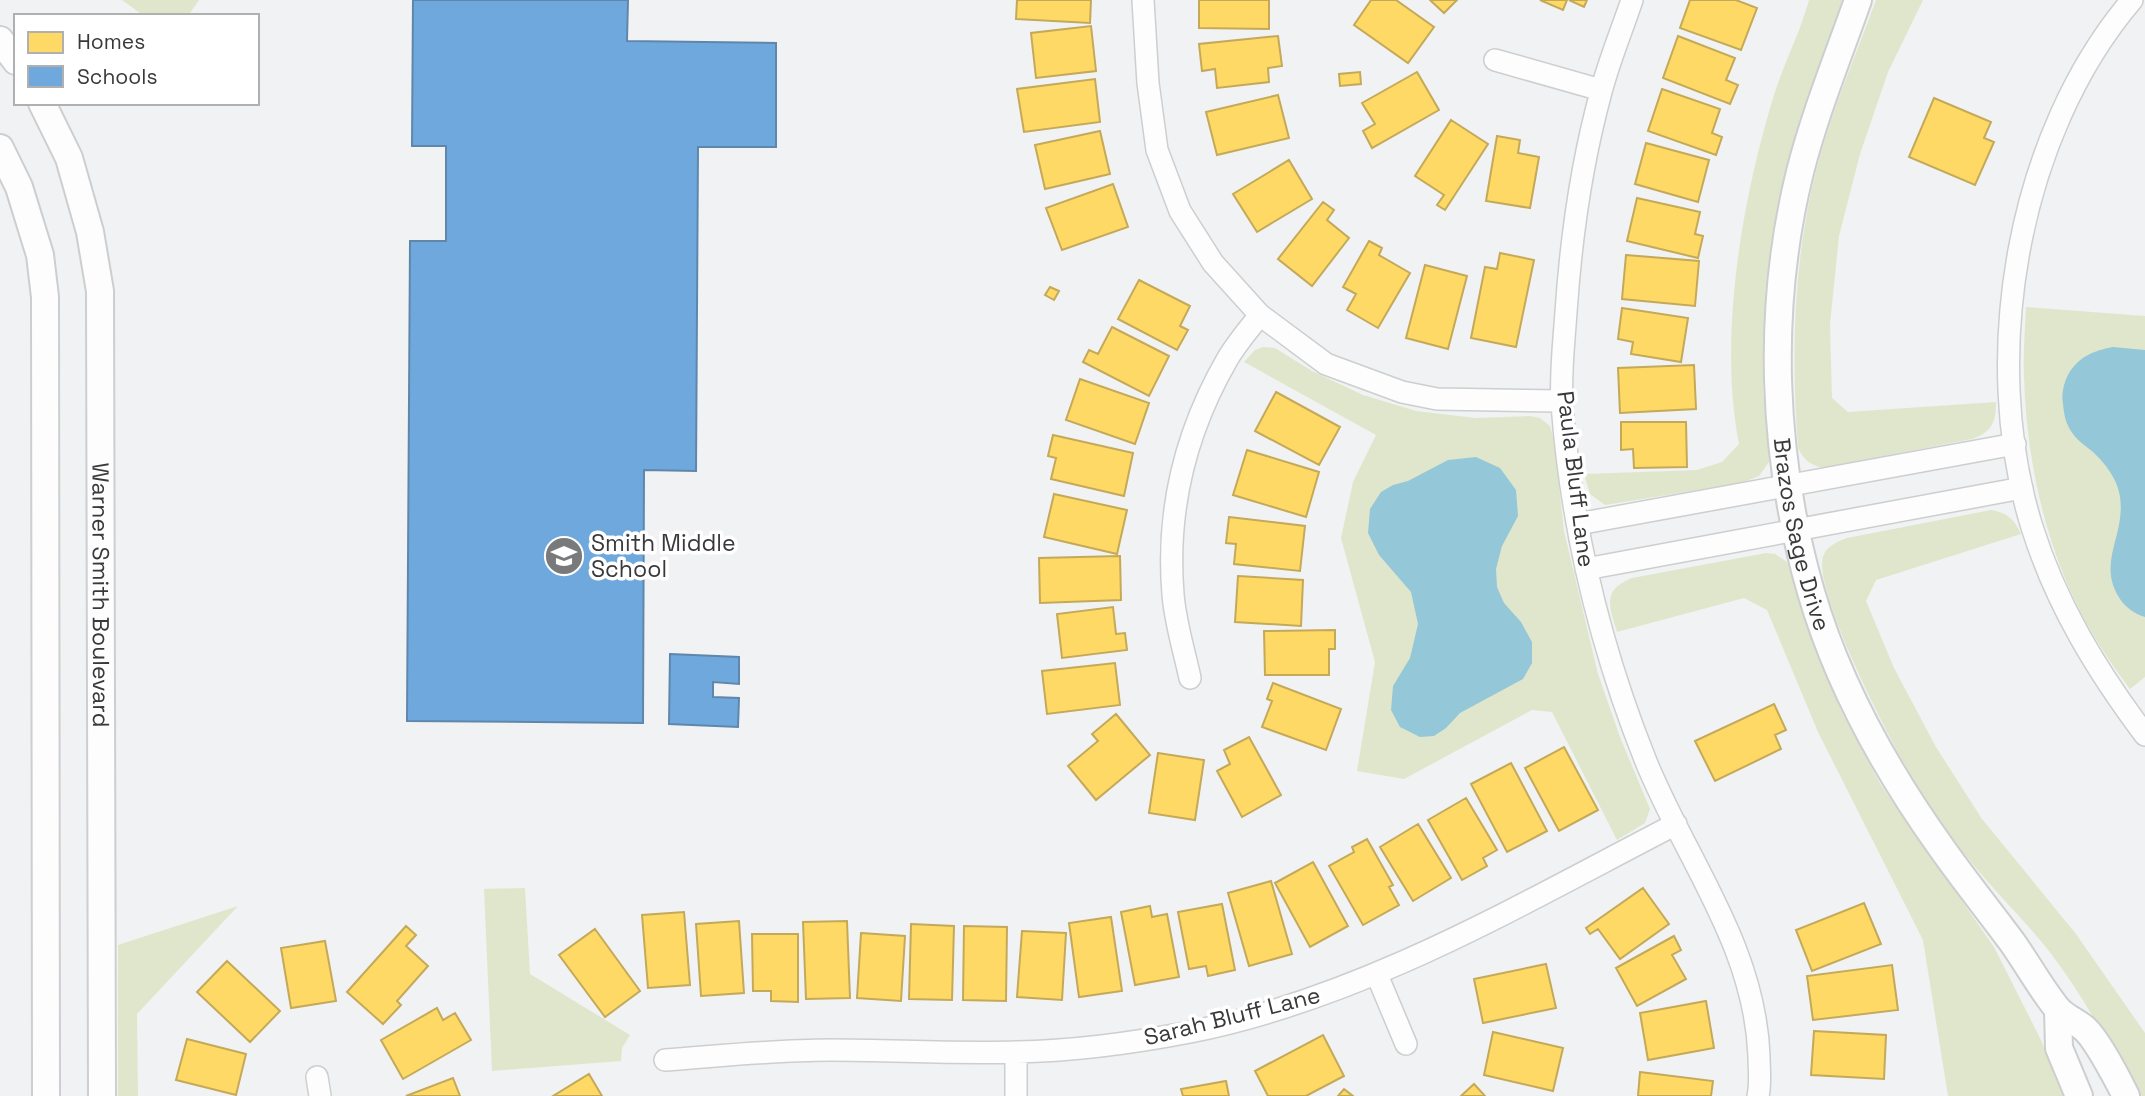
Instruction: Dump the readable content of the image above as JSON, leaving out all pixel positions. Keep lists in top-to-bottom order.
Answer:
{
  "streets": {
    "street": [
      "Paula Bluff Lane",
      "Brazos Sage Drive",
      "Warner Smith Boulevard",
      "Sarah Bluff Lane"
    ]
  },
  "crossings": [
    ["Paula Bluff Lane", "Sarah Bluff Lane"]
  ],
  "places": {
    "school or university": ["Smith Middle School"]
  },
  "legend": ["Homes", "Schools"]
}
